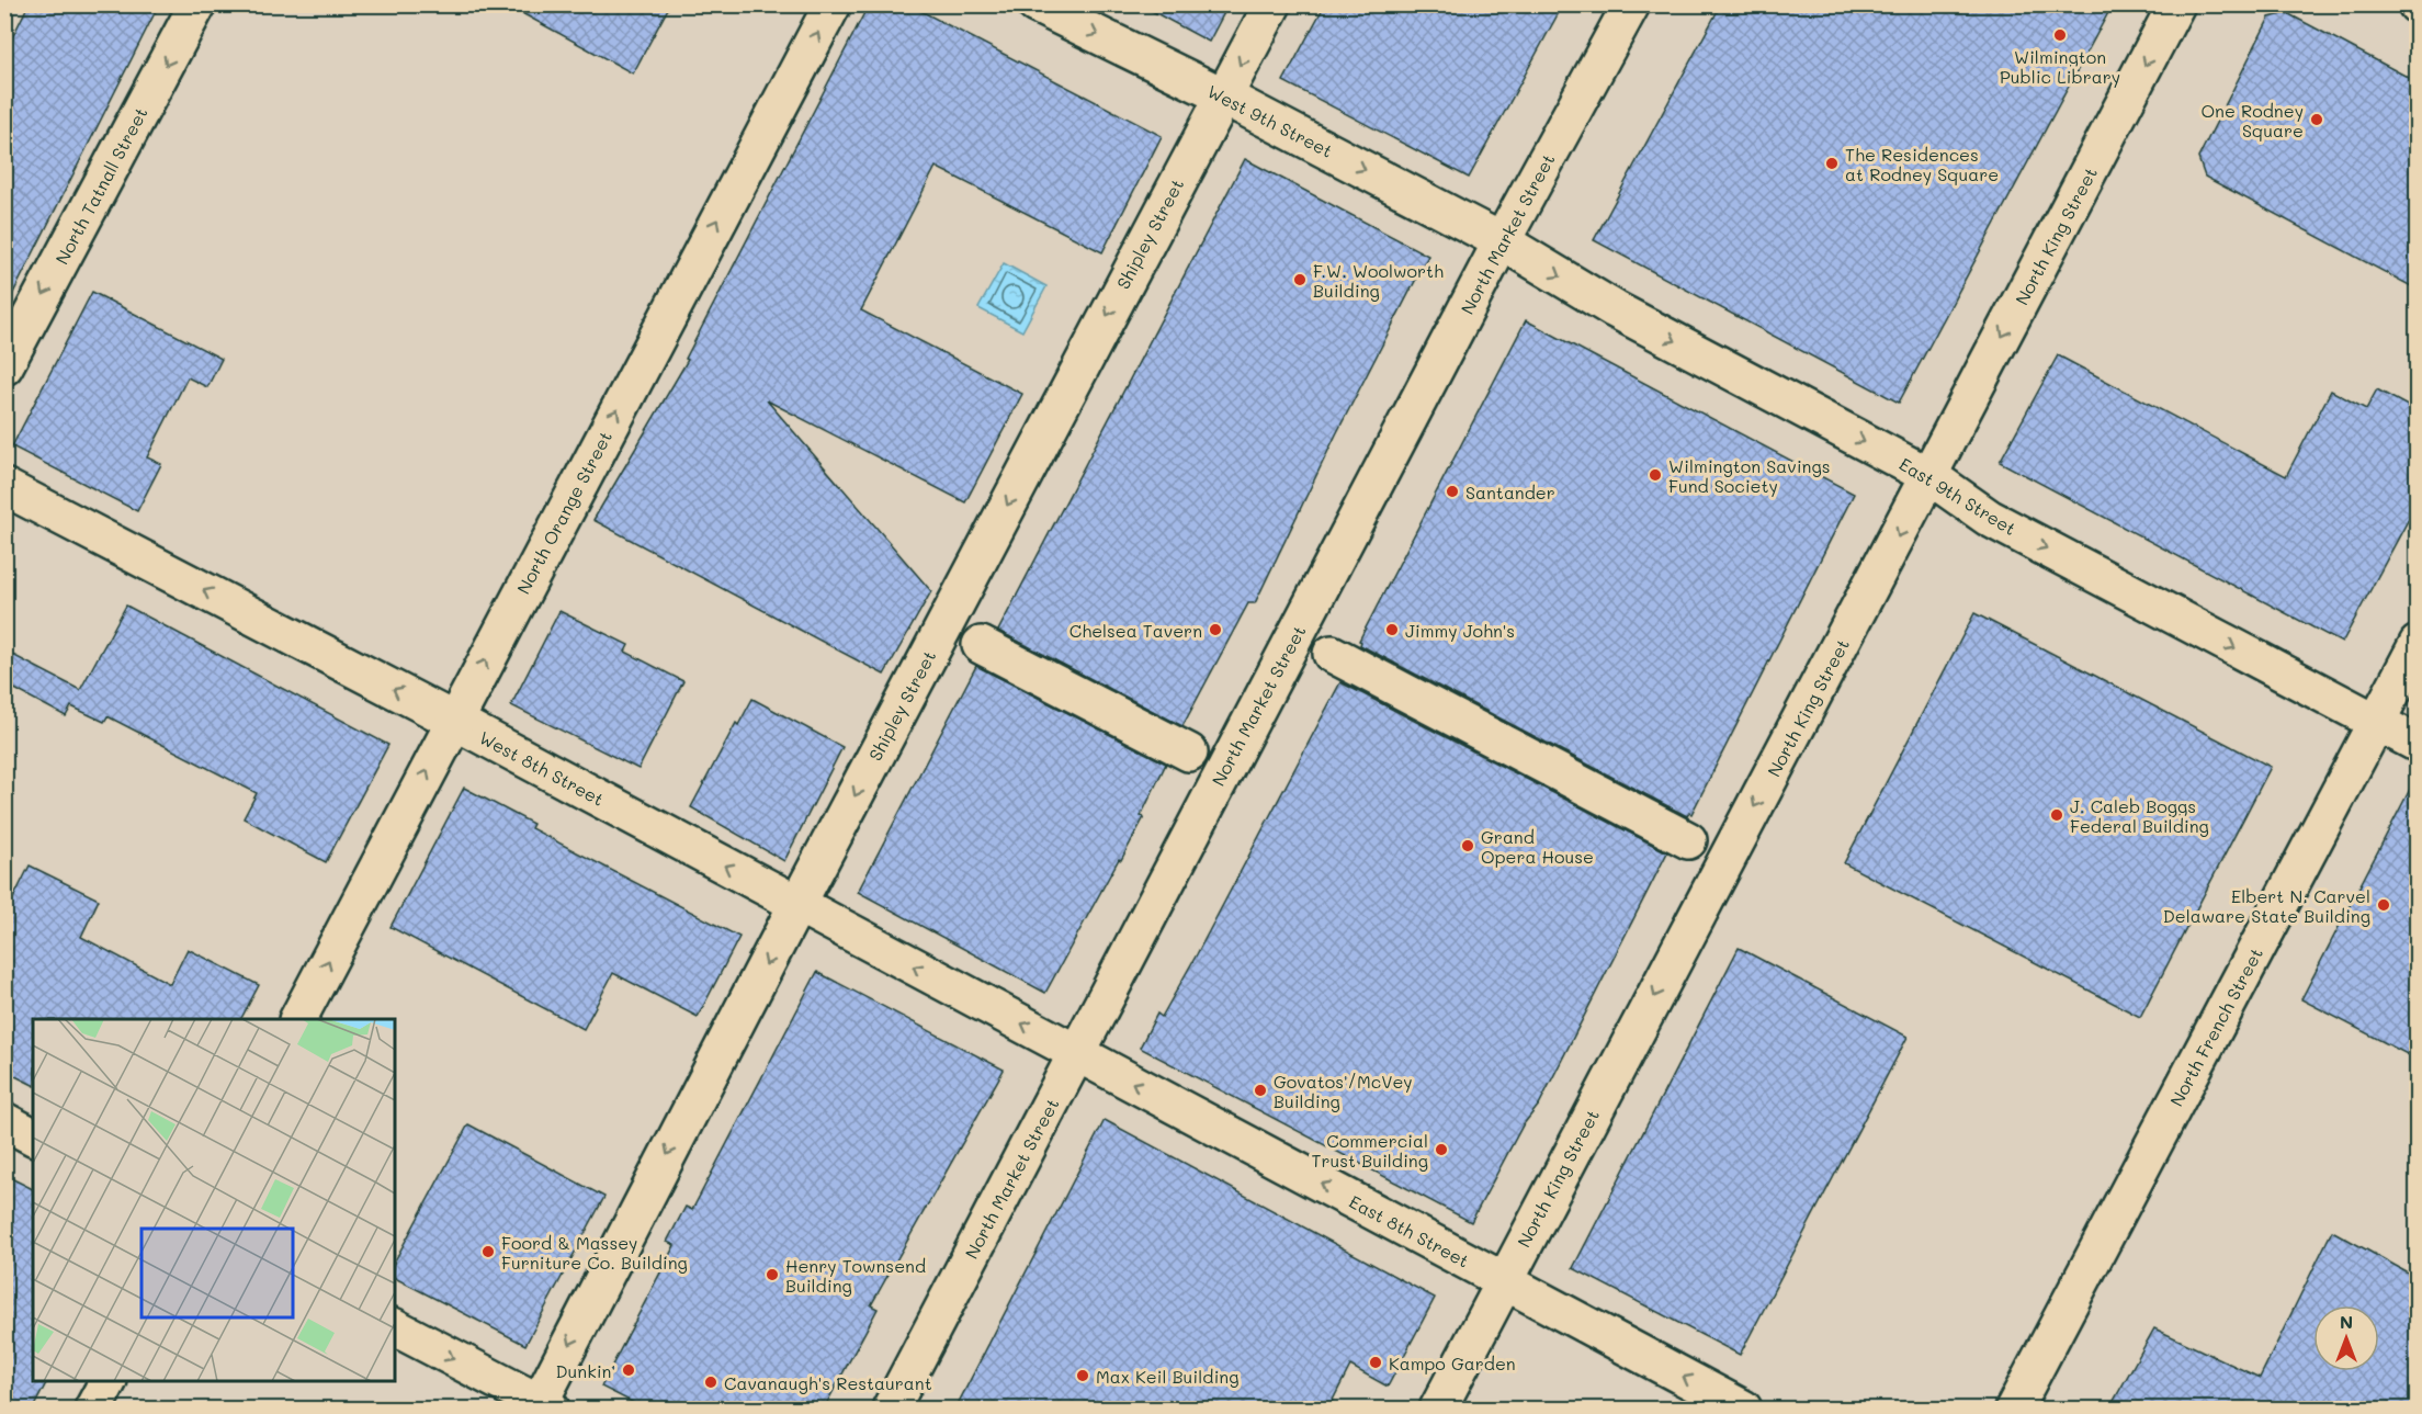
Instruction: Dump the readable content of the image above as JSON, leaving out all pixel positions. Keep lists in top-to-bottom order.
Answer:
{
  "streets": {
    "street": [
      "West 9th Street",
      "North Tatnall Street",
      "Shipley Street",
      "North Market Street",
      "North King Street",
      "East 9th Street",
      "North Orange Street",
      "West 8th Street",
      "North French Street",
      "East 8th Street"
    ]
  },
  "crossings": [
    ["West 9th Street", "Shipley Street"],
    ["West 9th Street", "North Market Street"],
    ["West 9th Street", "East 9th Street"],
    ["Shipley Street", "West 8th Street"],
    ["North Market Street", "East 9th Street"],
    ["North Market Street", "West 8th Street"],
    ["North Market Street", "East 8th Street"],
    ["North King Street", "East 9th Street"],
    ["North King Street", "East 8th Street"],
    ["East 9th Street", "North French Street"],
    ["North Orange Street", "West 8th Street"],
    ["West 8th Street", "East 8th Street"]
  ],
  "one_way": [
    "West 9th Street",
    "North Tatnall Street",
    "Shipley Street",
    "North King Street",
    "East 9th Street",
    "North Orange Street",
    "West 8th Street",
    "East 8th Street"
  ],
  "places": [
    "Wilmington Public Library",
    "One Rodney Square",
    "The Residences at Rodney Square",
    "F.W. Woolworth Building",
    "Wilmington Savings Fund Society",
    "Santander",
    "Chelsea Tavern",
    "Jimmy John's",
    "J. Caleb Boggs Federal Building",
    "Grand Opera House",
    "Elbert N. Carvel Delaware State Building",
    "Govatos'/McVey Building",
    "Commercial Trust Building",
    "Foord & Massey Furniture Co. Building",
    "Henry Townsend Building",
    "Kampo Garden",
    "Dunkin'",
    "Max Keil Building",
    "Cavanaugh's Restaurant"
  ],
  "north": "top"
}
